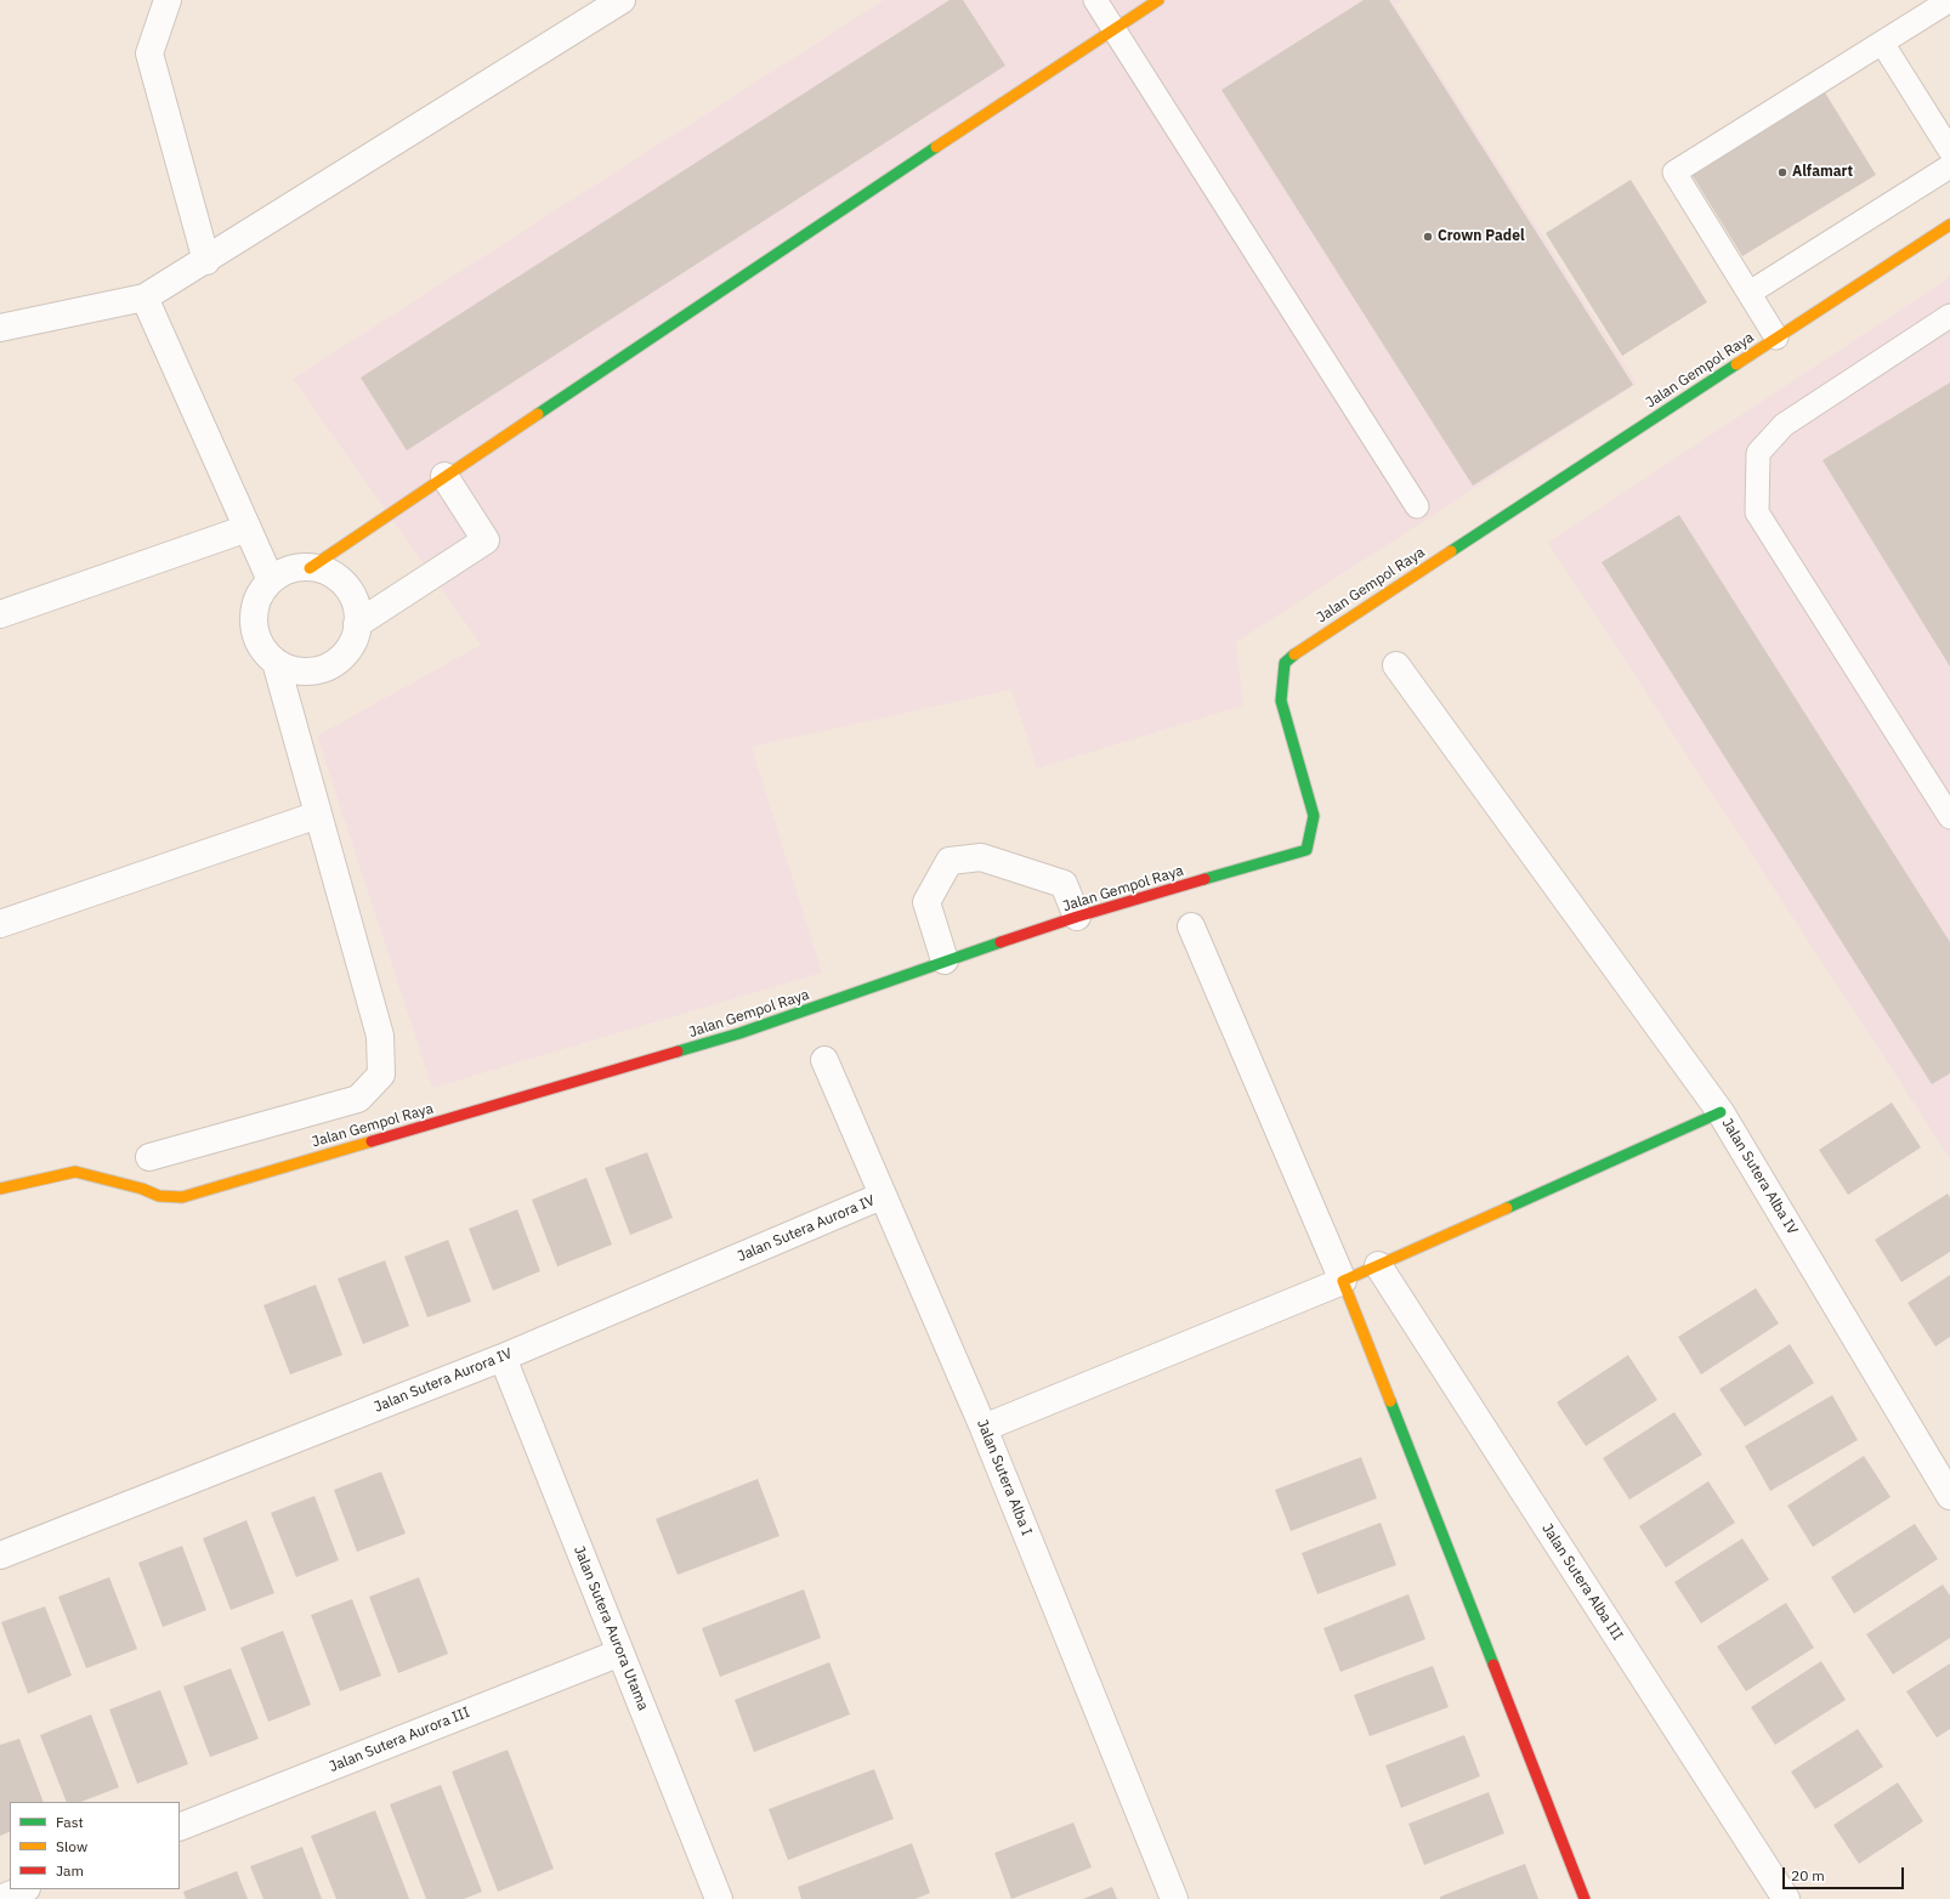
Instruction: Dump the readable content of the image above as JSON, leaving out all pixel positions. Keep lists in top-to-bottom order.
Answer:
{
  "streets": {
    "street": [
      "Jalan Gempol Raya",
      "Jalan Sutera Alba IV",
      "Jalan Sutera Aurora IV",
      "Jalan Sutera Alba I",
      "Jalan Sutera Alba III",
      "Jalan Sutera Aurora Utama",
      "Jalan Sutera Aurora III"
    ]
  },
  "crossings": [
    ["Jalan Sutera Alba IV", "Jalan Sutera Alba III"],
    ["Jalan Sutera Aurora IV", "Jalan Sutera Alba I"],
    ["Jalan Sutera Aurora IV", "Jalan Sutera Aurora Utama"],
    ["Jalan Sutera Aurora Utama", "Jalan Sutera Aurora III"]
  ],
  "places": ["Alfamart", "Crown Padel"],
  "legend": ["Fast", "Slow", "Jam"],
  "scale_bar": "20 m"
}
